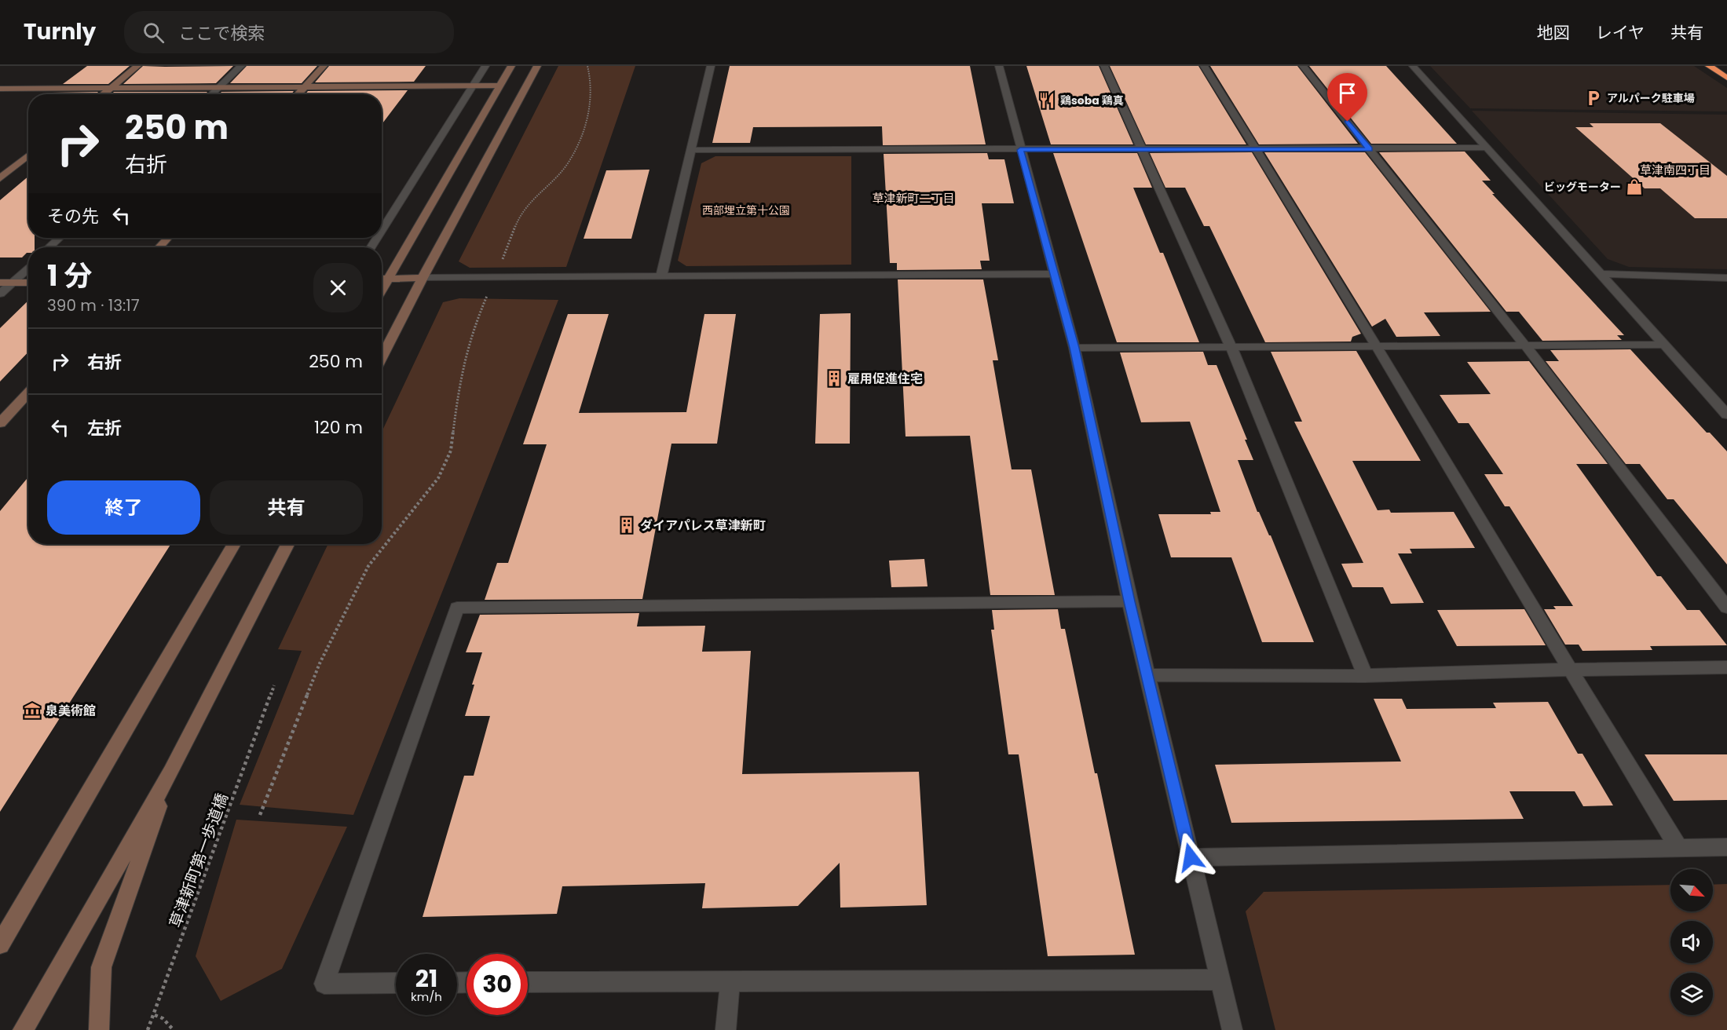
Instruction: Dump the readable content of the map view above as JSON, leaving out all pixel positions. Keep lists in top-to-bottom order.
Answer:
{
  "streets": {
    "path": ["草津新町第一歩道橋"]
  },
  "districts": ["草津南四丁目", "草津新町二丁目"],
  "parks": ["西部埋立第十公園"],
  "places": {
    "parking": ["アルパーク駐車場"],
    "restaurant": ["鶏soba 鶏真"],
    "shop": ["ビッグモーター"],
    "building": ["雇用促進住宅", "ダイアパレス草津新町"],
    "museum": ["泉美術館"]
  },
  "north": "bottom right",
  "page": {
    "header": "Turnly",
    "search": "ここで検索",
    "nav": ["地図", "レイヤ", "共有"],
    "turn": ["250 m", "右折"],
    "then": "その先",
    "heading": ["1 分", "390 m · 13:17"],
    "list": [
      {
        "name": "右折",
        "value": "250 m"
      },
      {
        "name": "左折",
        "value": "120 m"
      }
    ],
    "buttons": ["終了", "共有"],
    "speed": "21 km/h",
    "limit": "30"
  }
}
